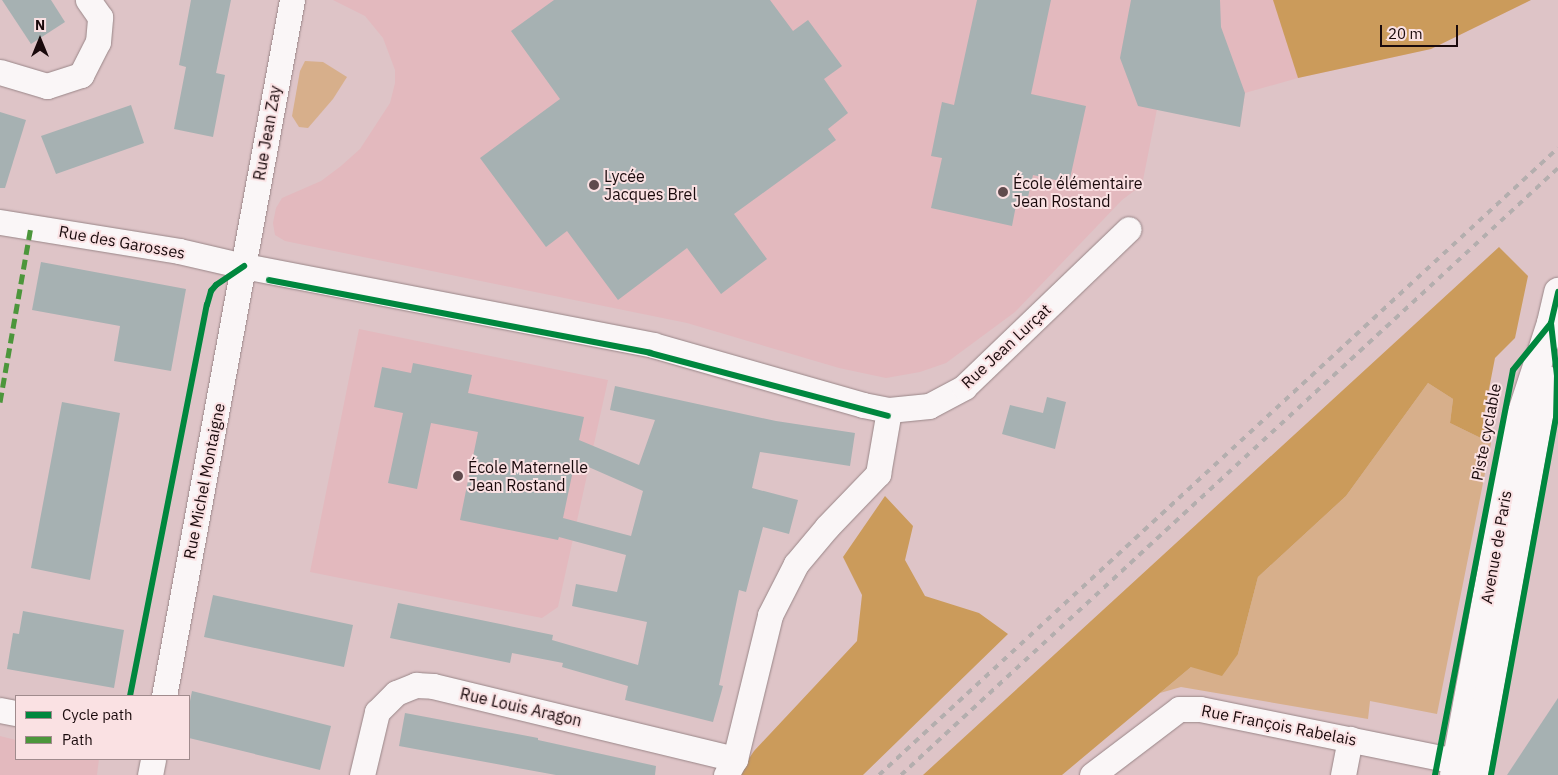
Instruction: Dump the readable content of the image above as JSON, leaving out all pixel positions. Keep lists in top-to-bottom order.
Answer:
{
  "streets": {
    "main road": ["Avenue de Paris"],
    "street": [
      "Rue Jean Zay",
      "Rue des Garosses",
      "Rue Jean Lurçat",
      "Rue Michel Montaigne",
      "Rue Louis Aragon",
      "Rue François Rabelais"
    ],
    "cycle path": ["Piste cyclable"]
  },
  "crossings": [
    ["Rue Jean Zay", "Rue des Garosses"],
    ["Rue Jean Zay", "Rue Jean Lurçat"],
    ["Rue Jean Zay", "Rue Michel Montaigne"],
    ["Rue des Garosses", "Rue Jean Lurçat"],
    ["Rue des Garosses", "Rue Michel Montaigne"],
    ["Rue Jean Lurçat", "Rue Michel Montaigne"],
    ["Avenue de Paris", "Rue François Rabelais"]
  ],
  "places": ["Lycée Jacques Brel", "École élémentaire Jean Rostand", "École Maternelle Jean Rostand"],
  "legend": ["Cycle path", "Path"],
  "scale_bar": "20 m",
  "north": "top"
}
